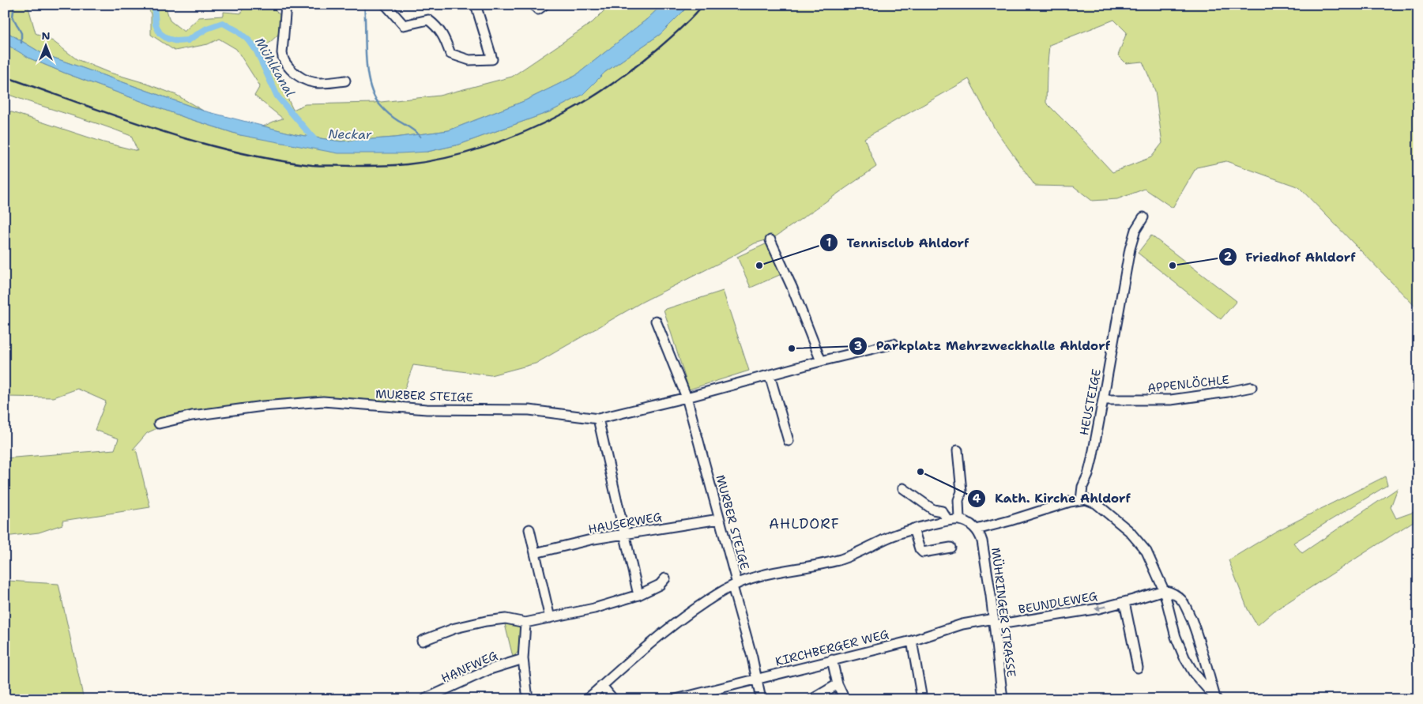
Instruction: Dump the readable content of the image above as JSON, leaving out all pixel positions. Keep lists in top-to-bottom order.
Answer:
{
  "streets": {
    "street": [
      "APPENLÖCHLE",
      "MURBER STEIGE",
      "HEUSTEIGE",
      "HAUSERWEG",
      "BEUNDLEWEG",
      "MÜHRINGER STRASSE",
      "KIRCHBERGER WEG",
      "HANFWEG"
    ]
  },
  "crossings": [
    ["APPENLÖCHLE", "HEUSTEIGE"],
    ["MURBER STEIGE", "HAUSERWEG"],
    ["MURBER STEIGE", "KIRCHBERGER WEG"],
    ["BEUNDLEWEG", "MÜHRINGER STRASSE"],
    ["BEUNDLEWEG", "KIRCHBERGER WEG"],
    ["MÜHRINGER STRASSE", "KIRCHBERGER WEG"]
  ],
  "one_way": ["BEUNDLEWEG"],
  "districts": ["AHLDORF"],
  "water": ["Mühlkanal", "Neckar"],
  "places": [
    "Tennisclub Ahldorf",
    "Friedhof Ahldorf",
    "Parkplatz Mehrzweckhalle Ahldorf",
    "Kath. Kirche Ahldorf"
  ],
  "north": "top"
}
